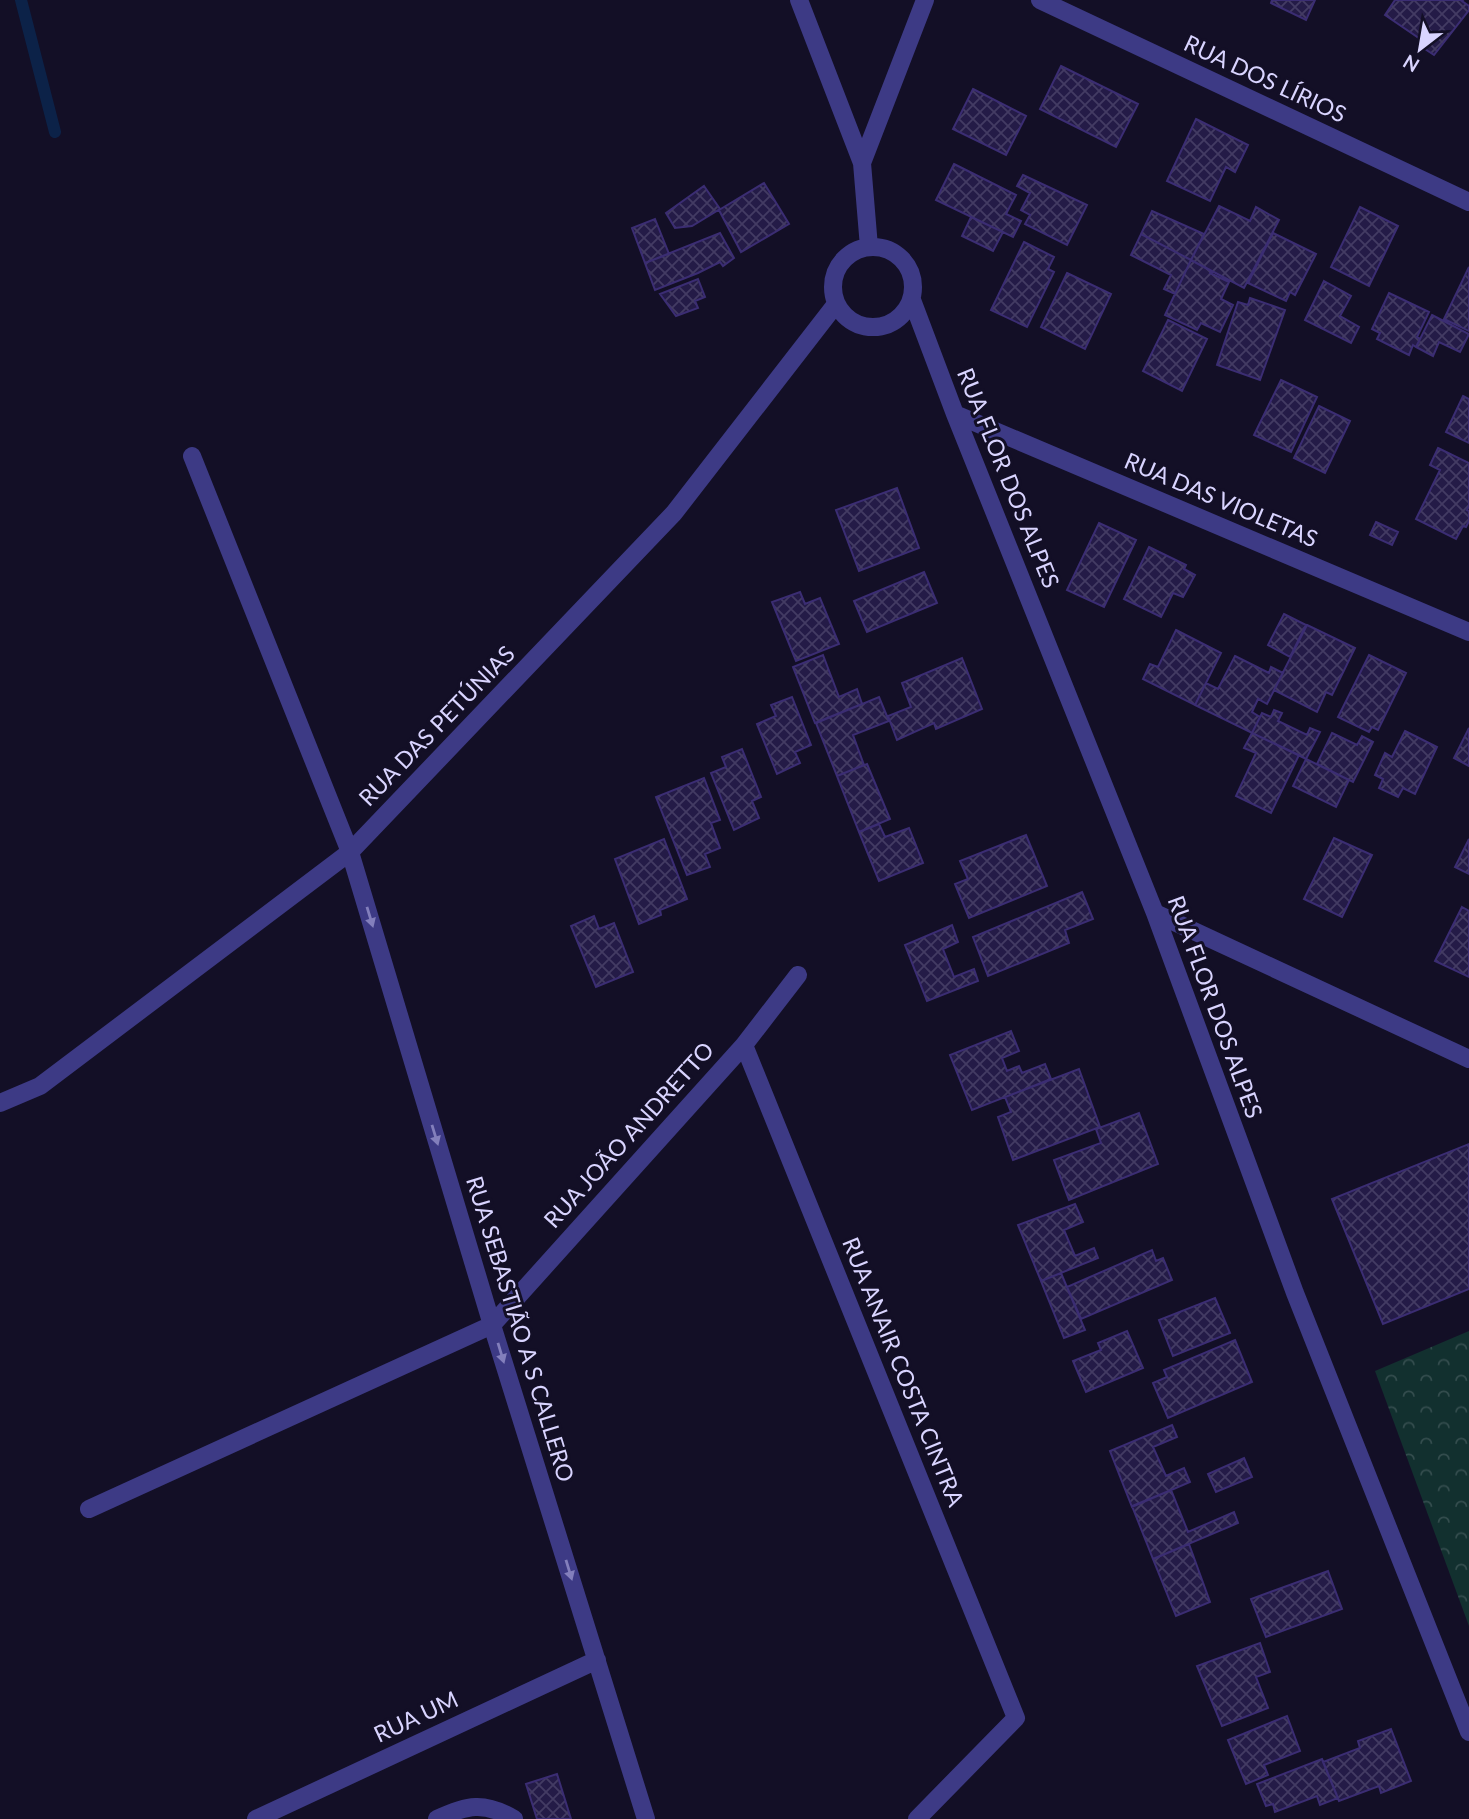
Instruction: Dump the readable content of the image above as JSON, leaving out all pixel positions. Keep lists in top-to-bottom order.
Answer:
{
  "streets": {
    "street": [
      "RUA DOS LÍRIOS",
      "RUA FLOR DOS ALPES",
      "RUA DAS VIOLETAS",
      "RUA DAS PETÚNIAS",
      "RUA JOÃO ANDRETTO",
      "RUA SEBASTIÃO A S CALLERO",
      "RUA ANAIR COSTA CINTRA",
      "RUA UM"
    ]
  },
  "crossings": [
    ["RUA FLOR DOS ALPES", "RUA DAS VIOLETAS"],
    ["RUA FLOR DOS ALPES", "RUA DAS PETÚNIAS"],
    ["RUA DAS PETÚNIAS", "RUA SEBASTIÃO A S CALLERO"],
    ["RUA JOÃO ANDRETTO", "RUA SEBASTIÃO A S CALLERO"],
    ["RUA JOÃO ANDRETTO", "RUA ANAIR COSTA CINTRA"],
    ["RUA SEBASTIÃO A S CALLERO", "RUA UM"]
  ],
  "one_way": ["RUA SEBASTIÃO A S CALLERO"],
  "north": "bottom left"
}
